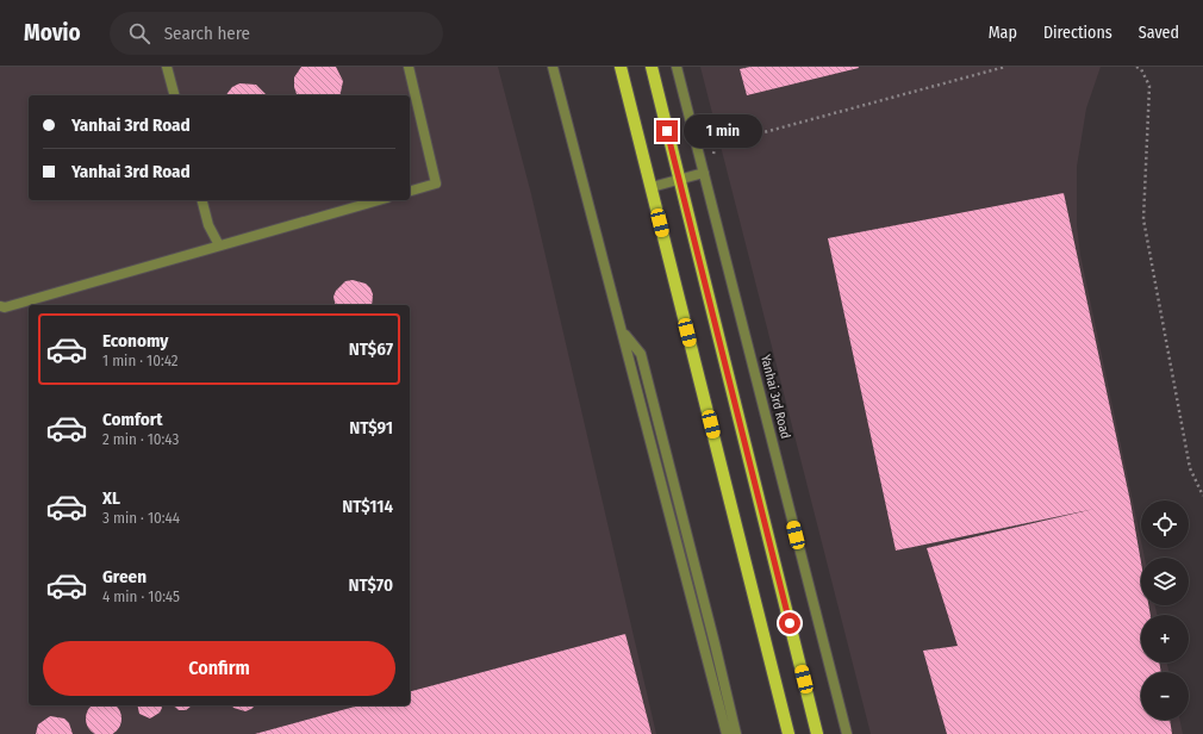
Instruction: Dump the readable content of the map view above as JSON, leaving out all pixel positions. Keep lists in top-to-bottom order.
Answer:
{
  "streets": {
    "street": ["Yanhai 3rd Road"]
  },
  "page": {
    "header": "Movio",
    "search": "Search here",
    "nav": ["Map", "Directions", "Saved"],
    "banner": ["Yanhai 3rd Road", "Yanhai 3rd Road"],
    "bubble": "1 min",
    "list": [
      {
        "name": "Economy",
        "note": "1 min · 10:42",
        "value": "NT$67"
      },
      {
        "name": "Comfort",
        "note": "2 min · 10:43",
        "value": "NT$91"
      },
      {
        "name": "XL",
        "note": "3 min · 10:44",
        "value": "NT$114"
      },
      {
        "name": "Green",
        "note": "4 min · 10:45",
        "value": "NT$70"
      }
    ],
    "map_buttons": ["+", "−"],
    "buttons": "Confirm"
  }
}
